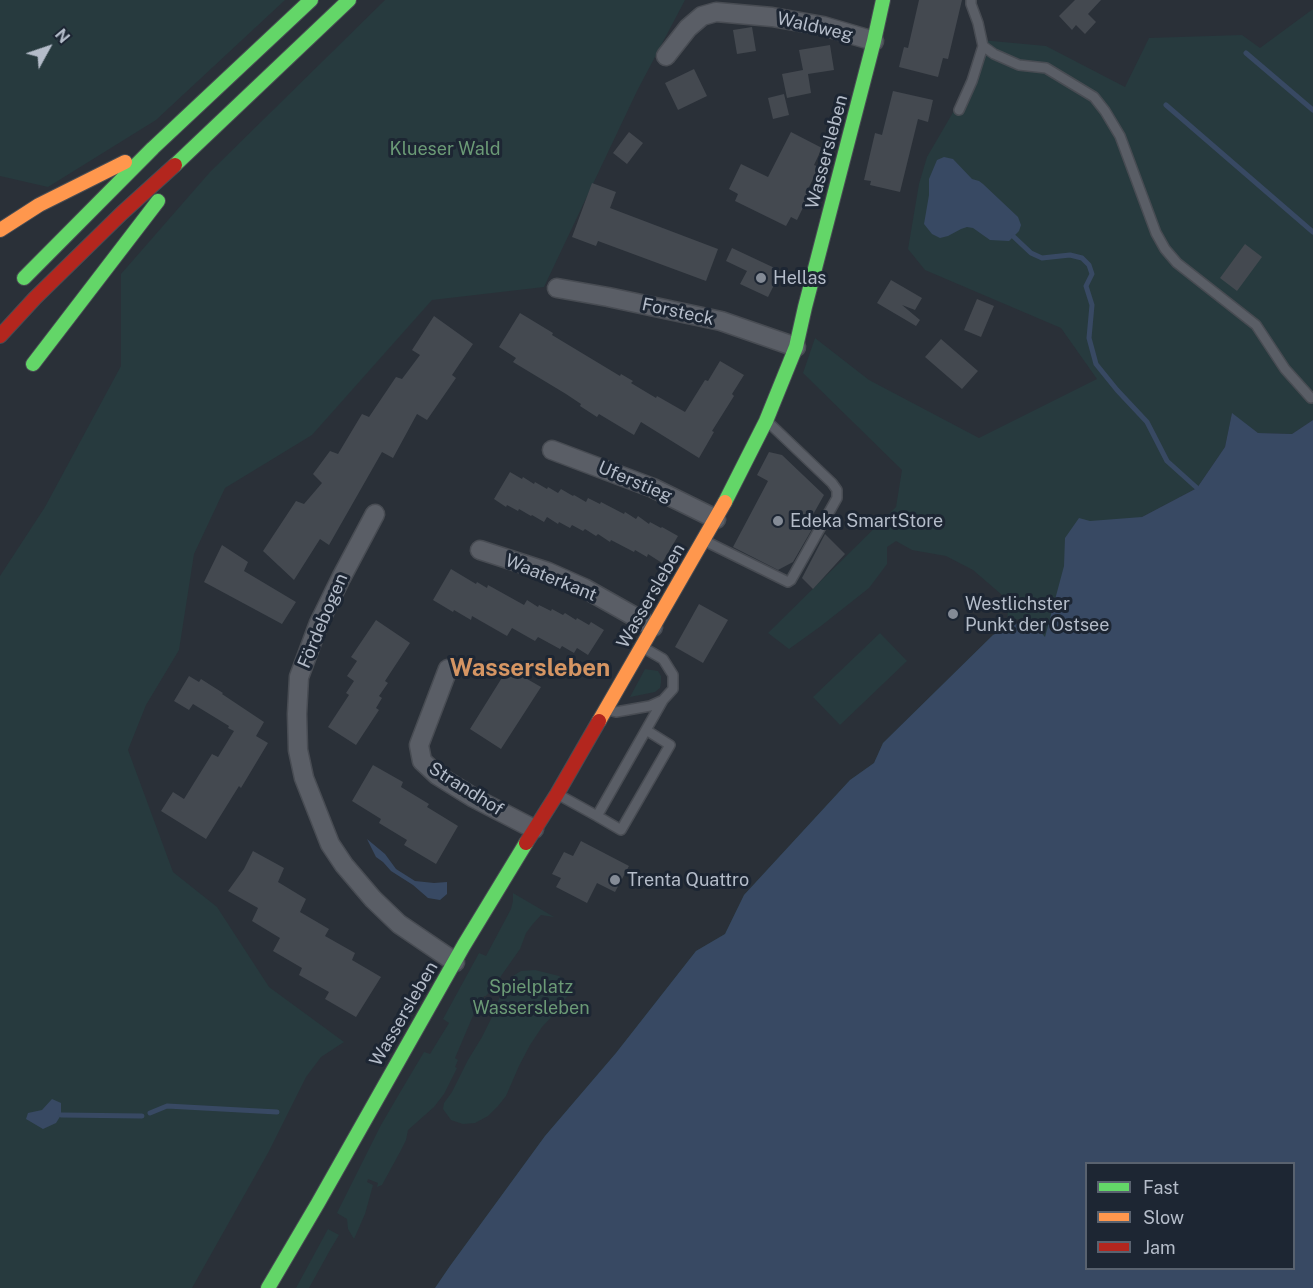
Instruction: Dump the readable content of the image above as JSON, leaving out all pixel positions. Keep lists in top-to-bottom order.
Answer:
{
  "streets": {
    "main road": ["Wassersleben"],
    "street": [
      "Waldweg",
      "Forsteck",
      "Uferstieg",
      "Waaterkant",
      "Fördebogen",
      "Strandhof"
    ]
  },
  "crossings": [
    ["Waldweg", "Wassersleben"],
    ["Wassersleben", "Forsteck"],
    ["Wassersleben", "Uferstieg"],
    ["Wassersleben", "Waaterkant"],
    ["Wassersleben", "Fördebogen"],
    ["Wassersleben", "Strandhof"]
  ],
  "districts": ["Wassersleben"],
  "parks": ["Klueser Wald", "Spielplatz Wassersleben"],
  "places": [
    "Hellas",
    "Edeka SmartStore",
    "Westlichster Punkt der Ostsee",
    "Trenta Quattro"
  ],
  "legend": ["Fast", "Slow", "Jam"],
  "north": "top right"
}
